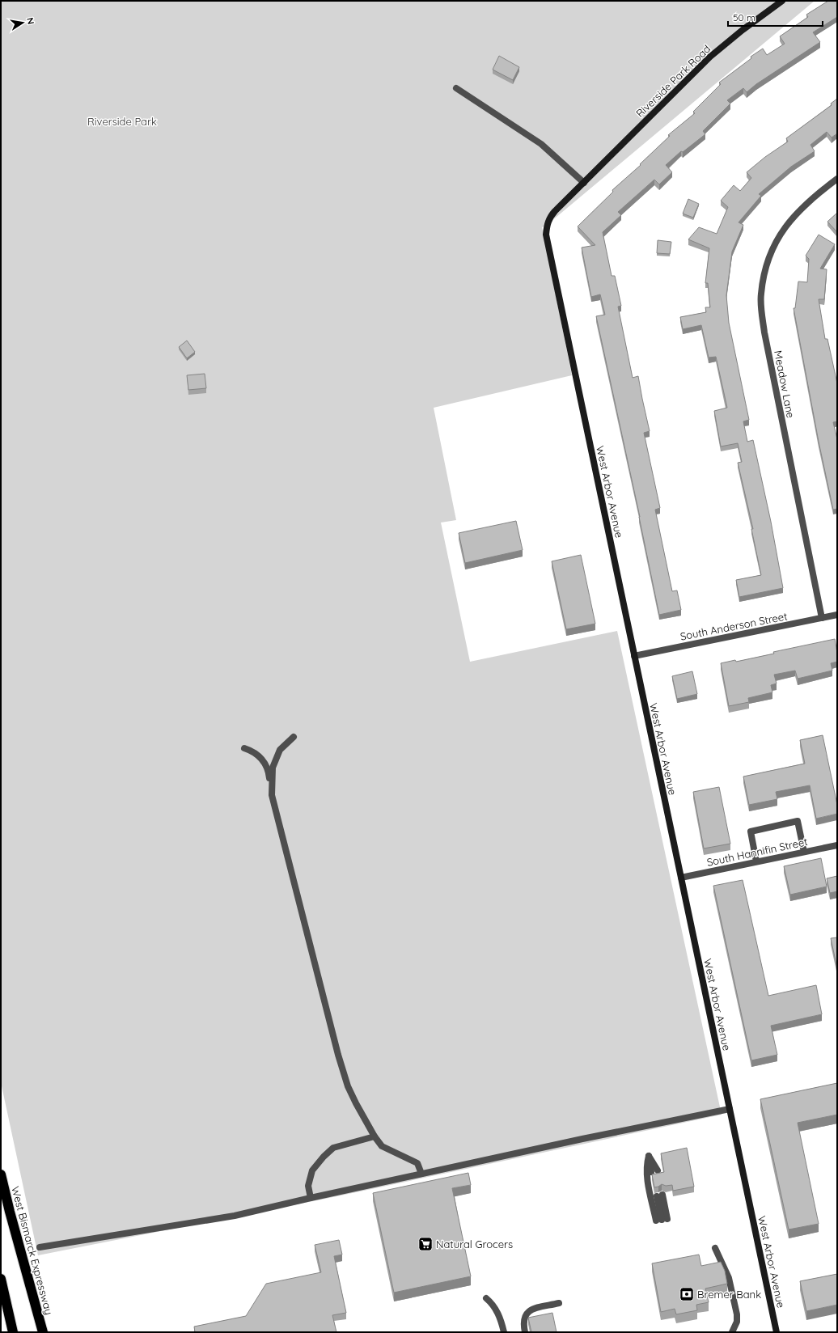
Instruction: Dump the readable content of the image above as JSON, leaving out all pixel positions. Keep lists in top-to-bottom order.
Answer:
{
  "streets": {
    "highway": ["West Bismarck Expressway"],
    "main road": ["Riverside Park Road", "West Arbor Avenue"],
    "street": ["Meadow Lane", "South Anderson Street", "South Hannifin Street"]
  },
  "crossings": [
    ["Riverside Park Road", "West Arbor Avenue"],
    ["Meadow Lane", "South Anderson Street"],
    ["West Arbor Avenue", "South Anderson Street"],
    ["West Arbor Avenue", "South Hannifin Street"]
  ],
  "parks": ["Riverside Park"],
  "places": {
    "supermarket": ["Natural Grocers"],
    "bank": ["Bremer Bank"]
  },
  "scale_bar": "50 m",
  "north": "right"
}
